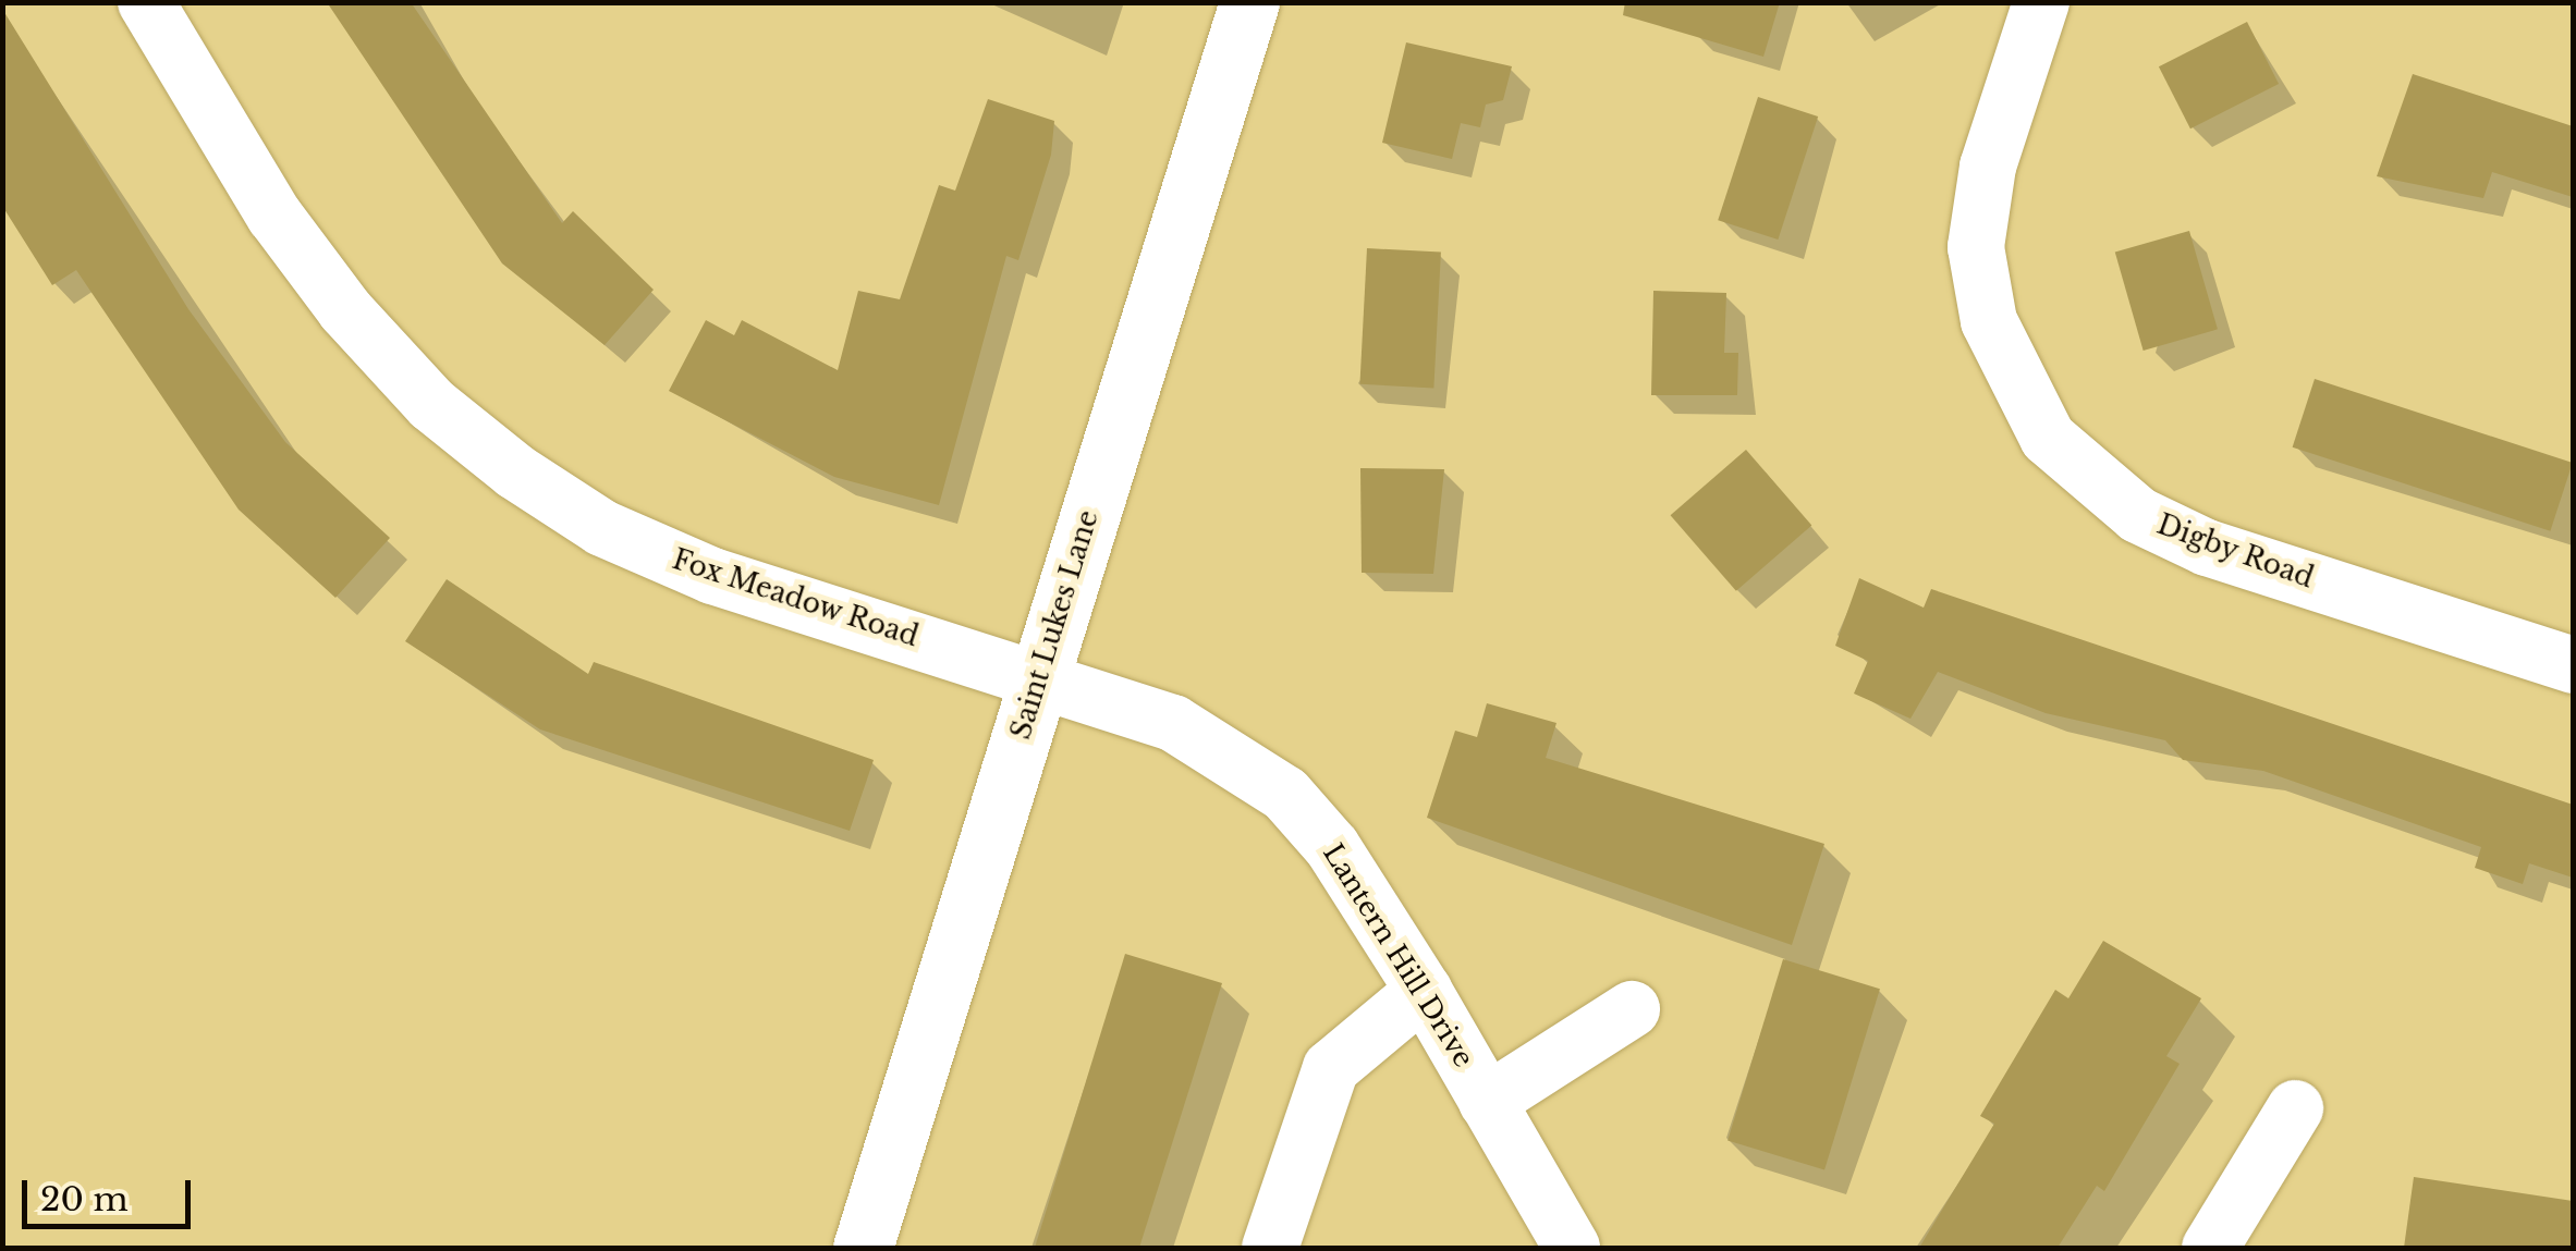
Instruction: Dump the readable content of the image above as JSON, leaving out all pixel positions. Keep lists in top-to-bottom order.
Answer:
{
  "streets": {
    "street": [
      "Digby Road",
      "Fox Meadow Road",
      "Saint Lukes Lane",
      "Lantern Hill Drive"
    ]
  },
  "crossings": [
    ["Fox Meadow Road", "Saint Lukes Lane"],
    ["Fox Meadow Road", "Lantern Hill Drive"],
    ["Saint Lukes Lane", "Lantern Hill Drive"]
  ],
  "scale_bar": "20 m"
}
